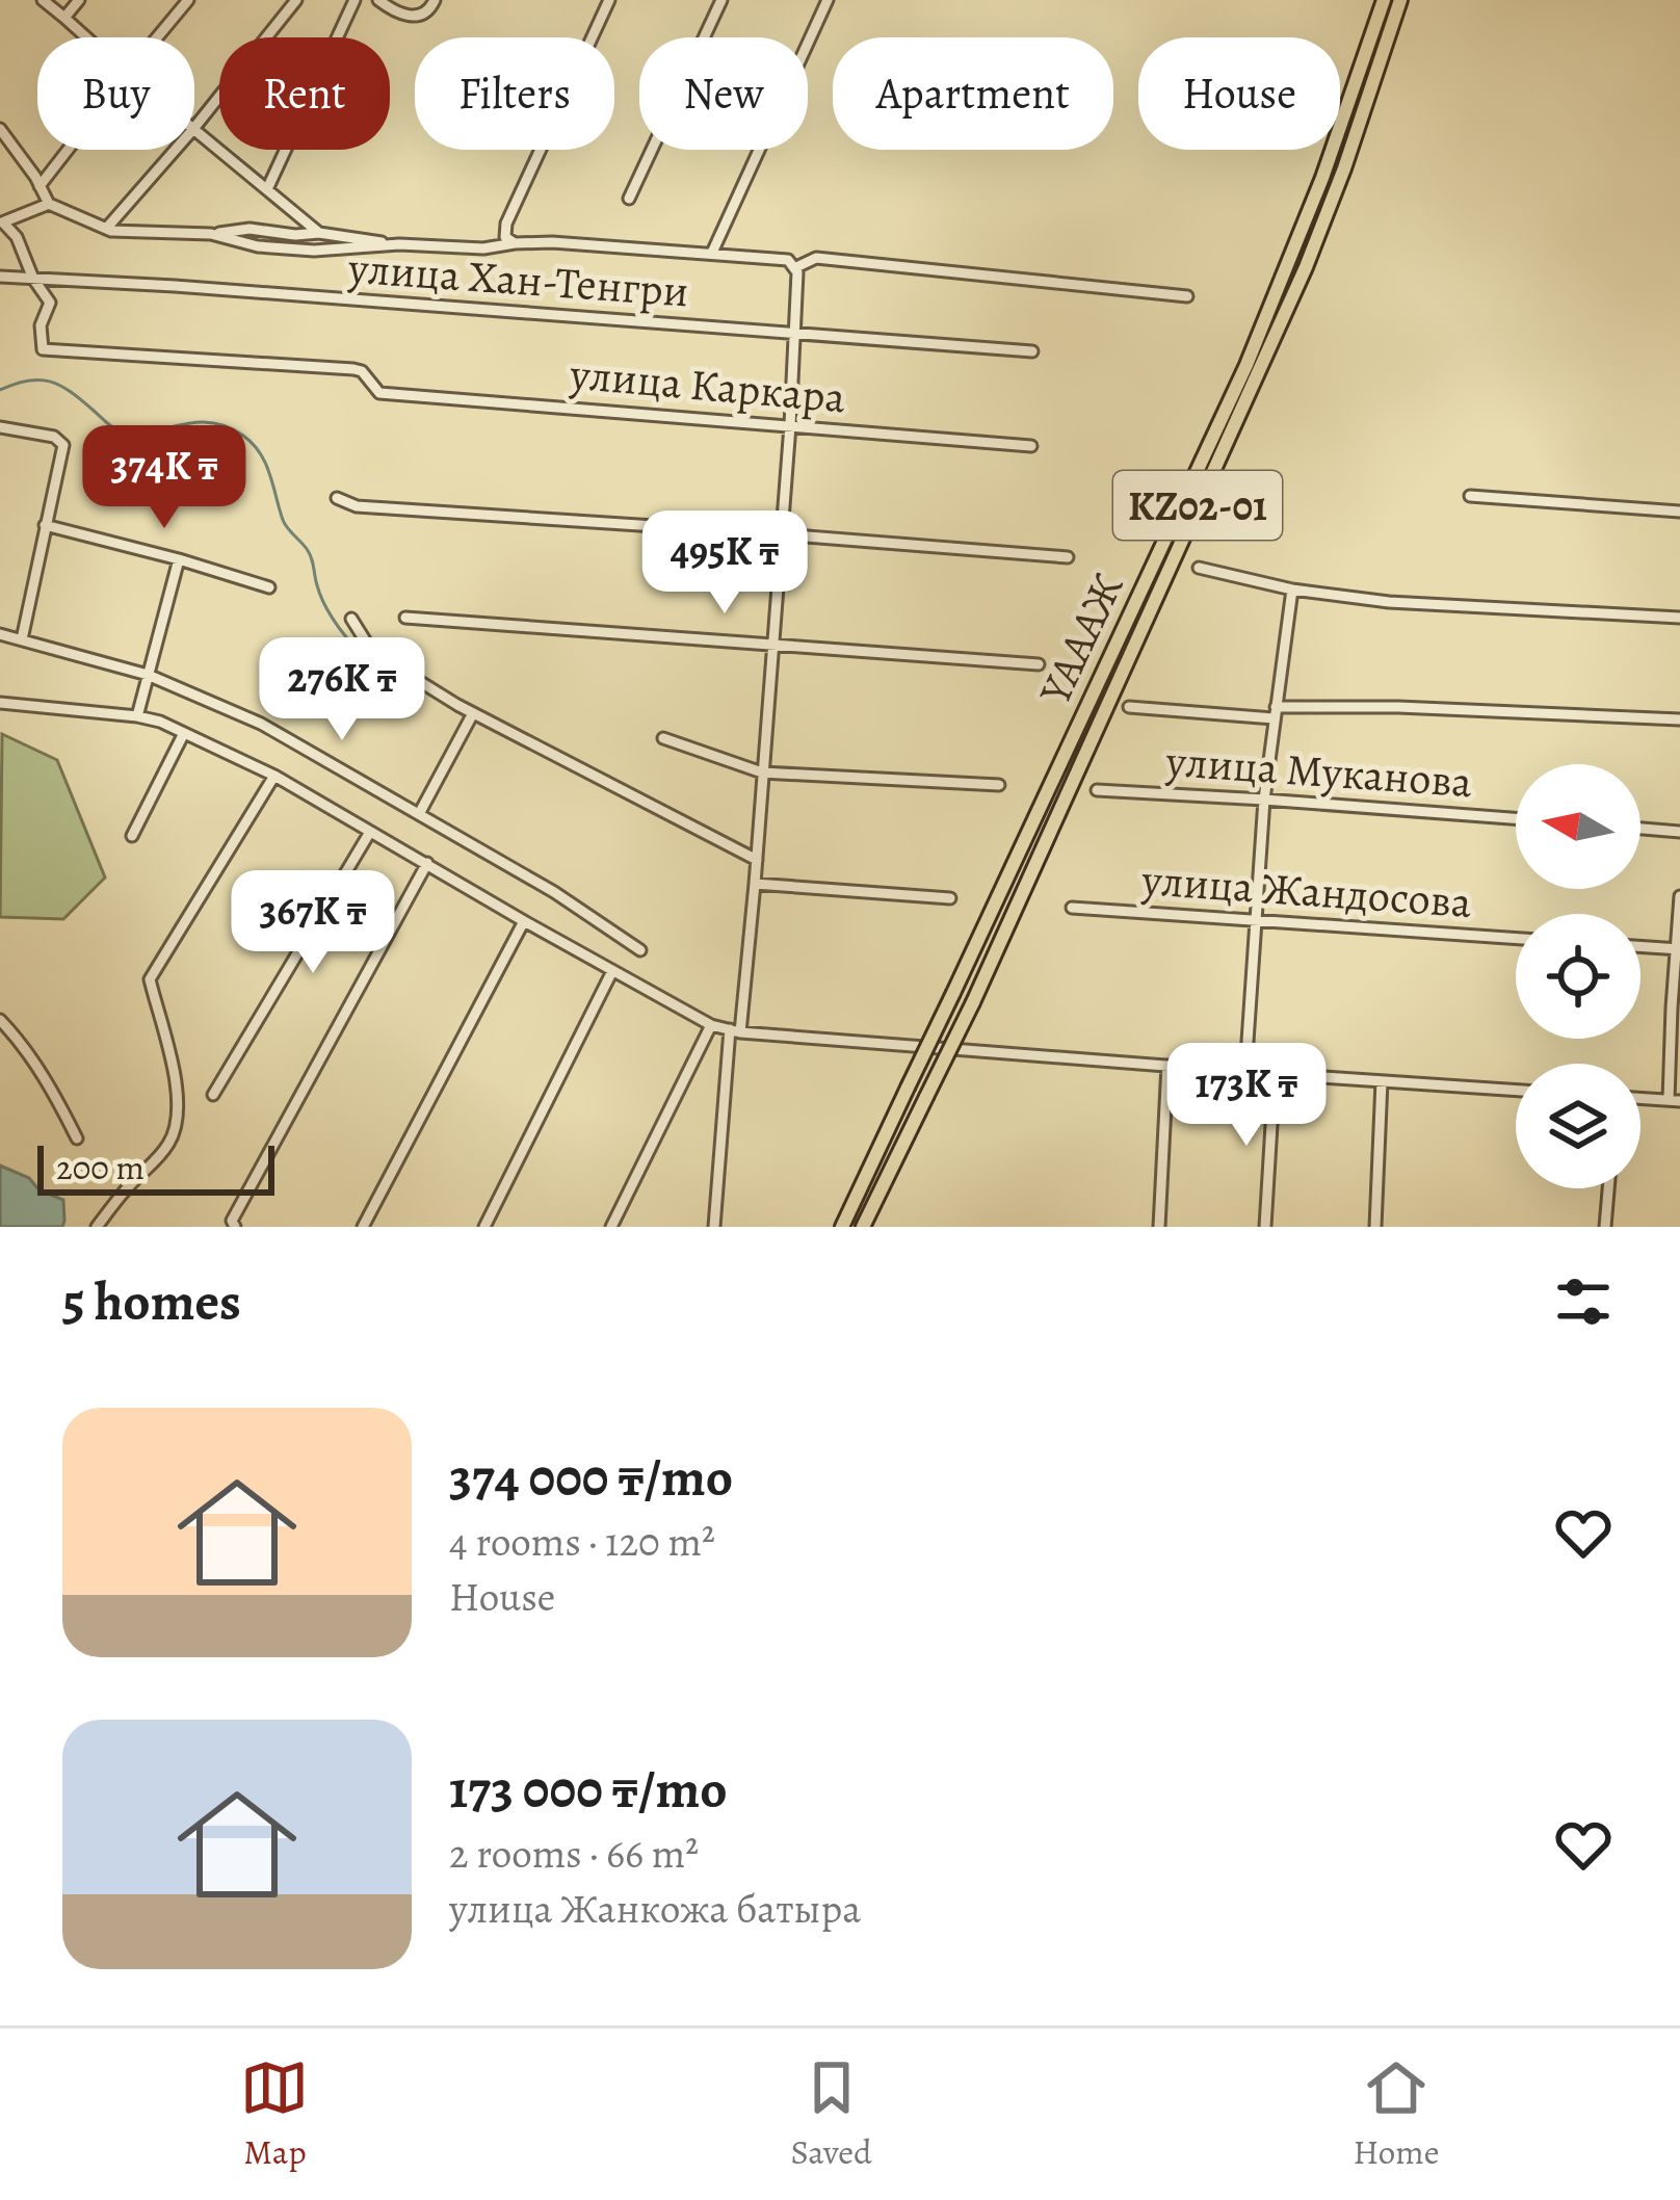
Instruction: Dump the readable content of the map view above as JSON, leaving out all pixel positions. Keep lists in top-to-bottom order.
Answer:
{
  "streets": {
    "highway": ["KZ02-01", "ҮАААЖ"],
    "street": [
      "улица Хан-Тенгри",
      "улица Каркара",
      "улица Муканова",
      "улица Жандосова"
    ]
  },
  "crossings": [
    ["улица Хан-Тенгри", "улица Каркара"]
  ],
  "scale_bar": "200 m",
  "north": "left",
  "page": {
    "chip": [
      "Buy",
      "Rent",
      "Filters",
      "New",
      "Apartment",
      "House"
    ],
    "price": [
      "374K ₸",
      "495K ₸",
      "276K ₸",
      "367K ₸",
      "173K ₸"
    ],
    "scale": "200 m",
    "heading": "5 homes",
    "list": [
      {
        "name": "374 000 ₸/mo",
        "note": "4 rooms · 120 m² · House"
      },
      {
        "name": "173 000 ₸/mo",
        "note": "2 rooms · 66 m² · улица Жанкожа батыра"
      }
    ],
    "tabs": ["Map", "Saved", "Home"]
  }
}
